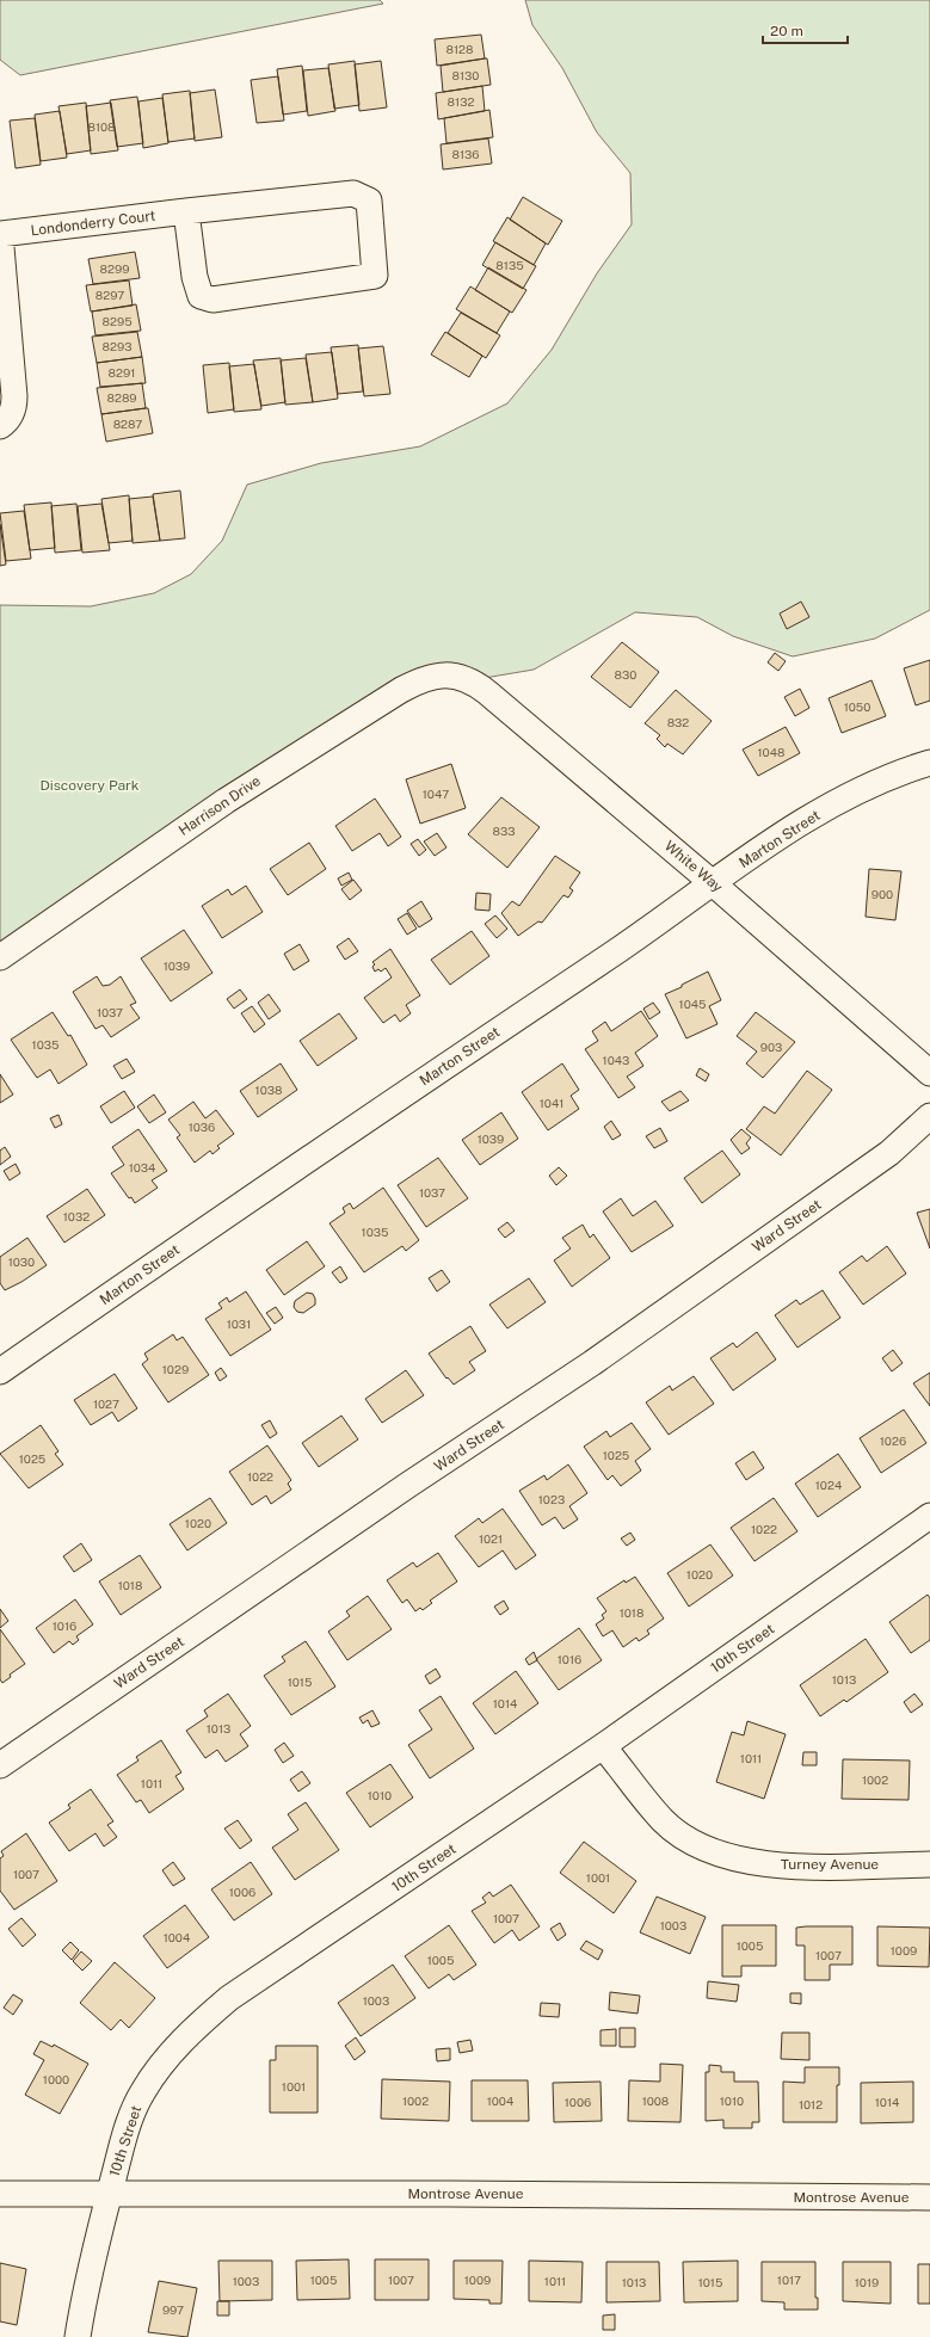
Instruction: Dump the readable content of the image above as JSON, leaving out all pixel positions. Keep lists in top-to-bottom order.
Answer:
{
  "streets": {
    "street": [
      "Londonderry Court",
      "Harrison Drive",
      "Marton Street",
      "White Way",
      "Ward Street",
      "10th Street",
      "Turney Avenue",
      "Montrose Avenue"
    ]
  },
  "crossings": [
    ["Harrison Drive", "White Way"],
    ["Marton Street", "White Way"],
    ["10th Street", "Turney Avenue"],
    ["10th Street", "Montrose Avenue"]
  ],
  "parks": ["Discovery Park"],
  "house_numbers": [
    "8128",
    "8130",
    "8132",
    "8108",
    "8136",
    "8135",
    "8299",
    "8297",
    "8295",
    "8293",
    "8291",
    "8289",
    "8287",
    "830",
    "1050",
    "832",
    "1048",
    "1047",
    "833",
    "900",
    "1039",
    "1045",
    "1037",
    "1035",
    "903",
    "1043",
    "1038",
    "1041",
    "1036",
    "1039",
    "1034",
    "1037",
    "1032",
    "1035",
    "1030",
    "1031",
    "1029",
    "1027",
    "1026",
    "1025",
    "1025",
    "1022",
    "1024",
    "1023",
    "1020",
    "1022",
    "1021",
    "1020",
    "1018",
    "1018",
    "1016",
    "1016",
    "1013",
    "1015",
    "1014",
    "1013",
    "1011",
    "1002",
    "1011",
    "1010",
    "1007",
    "1001",
    "1006",
    "1007",
    "1003",
    "1004",
    "1005",
    "1009",
    "1007",
    "1005",
    "1003",
    "1000",
    "1001",
    "1002",
    "1004",
    "1008",
    "1010",
    "1006",
    "1014",
    "1012",
    "1005",
    "1007",
    "1009",
    "1017",
    "1003",
    "1011",
    "1013",
    "1015",
    "1019",
    "997"
  ],
  "scale_bar": "20 m"
}
